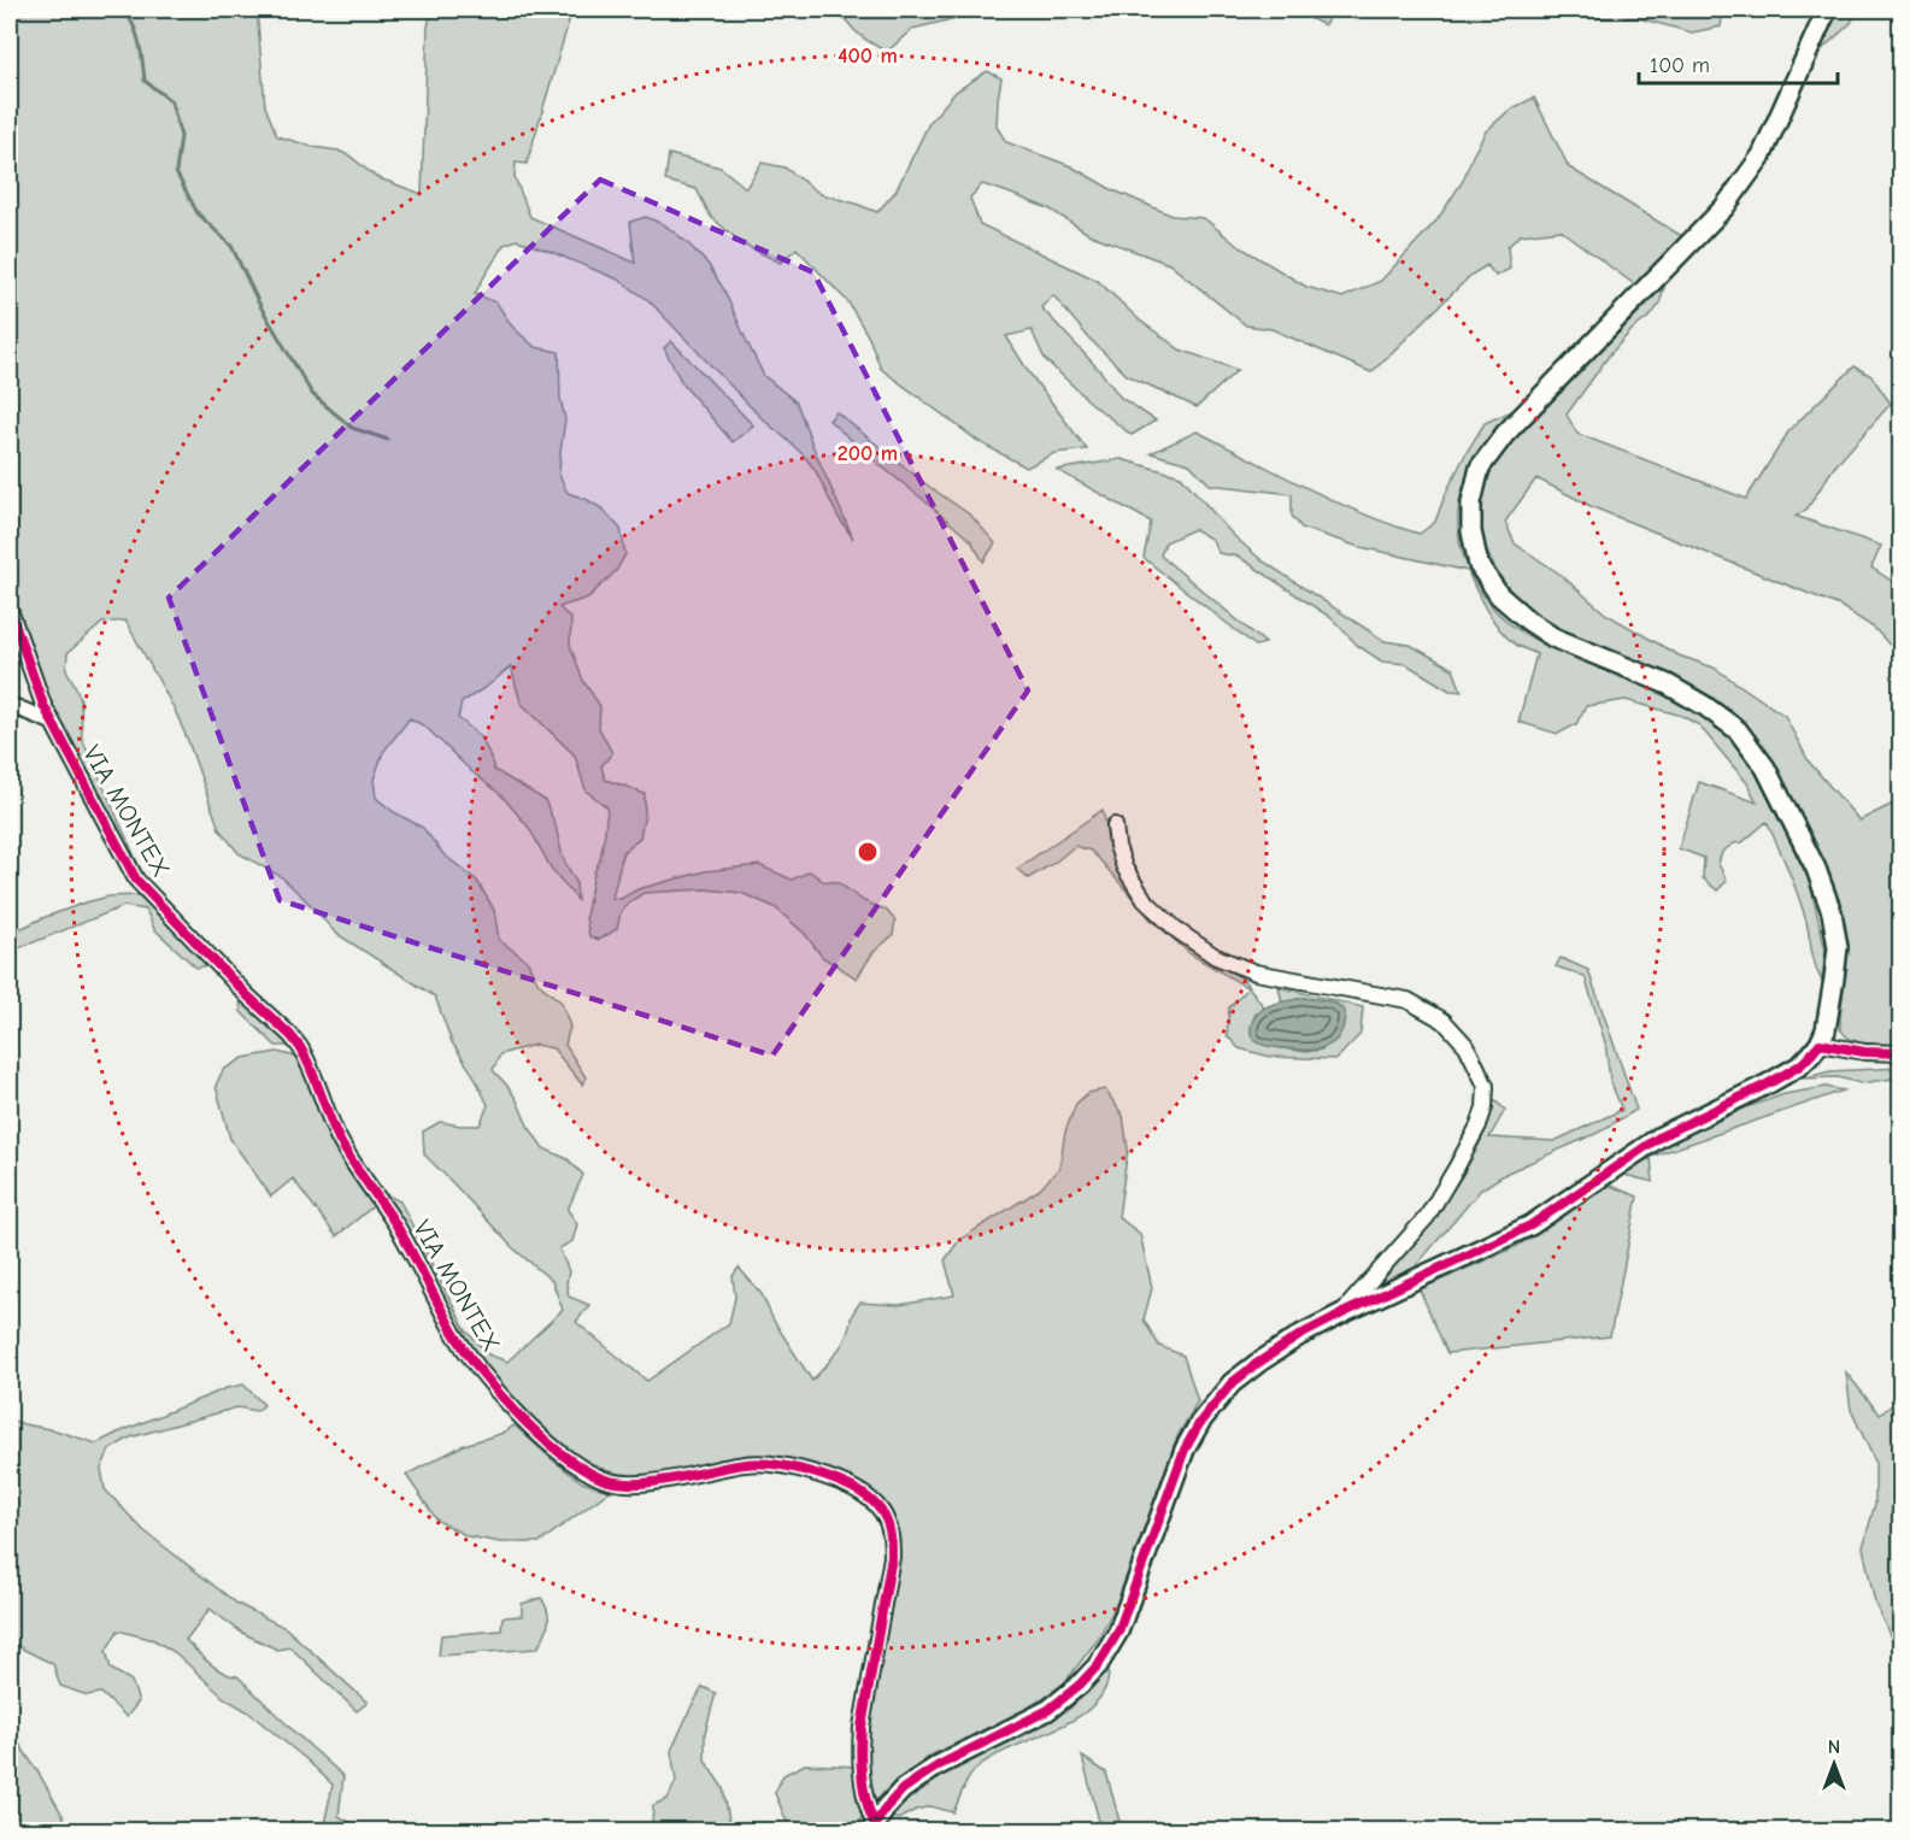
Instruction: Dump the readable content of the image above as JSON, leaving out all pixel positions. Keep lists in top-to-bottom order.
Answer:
{
  "streets": {
    "street": ["VIA MONTEX"]
  },
  "scale_bar": "100 m",
  "north": "top",
  "rings": ["400 m", "200 m"]
}
